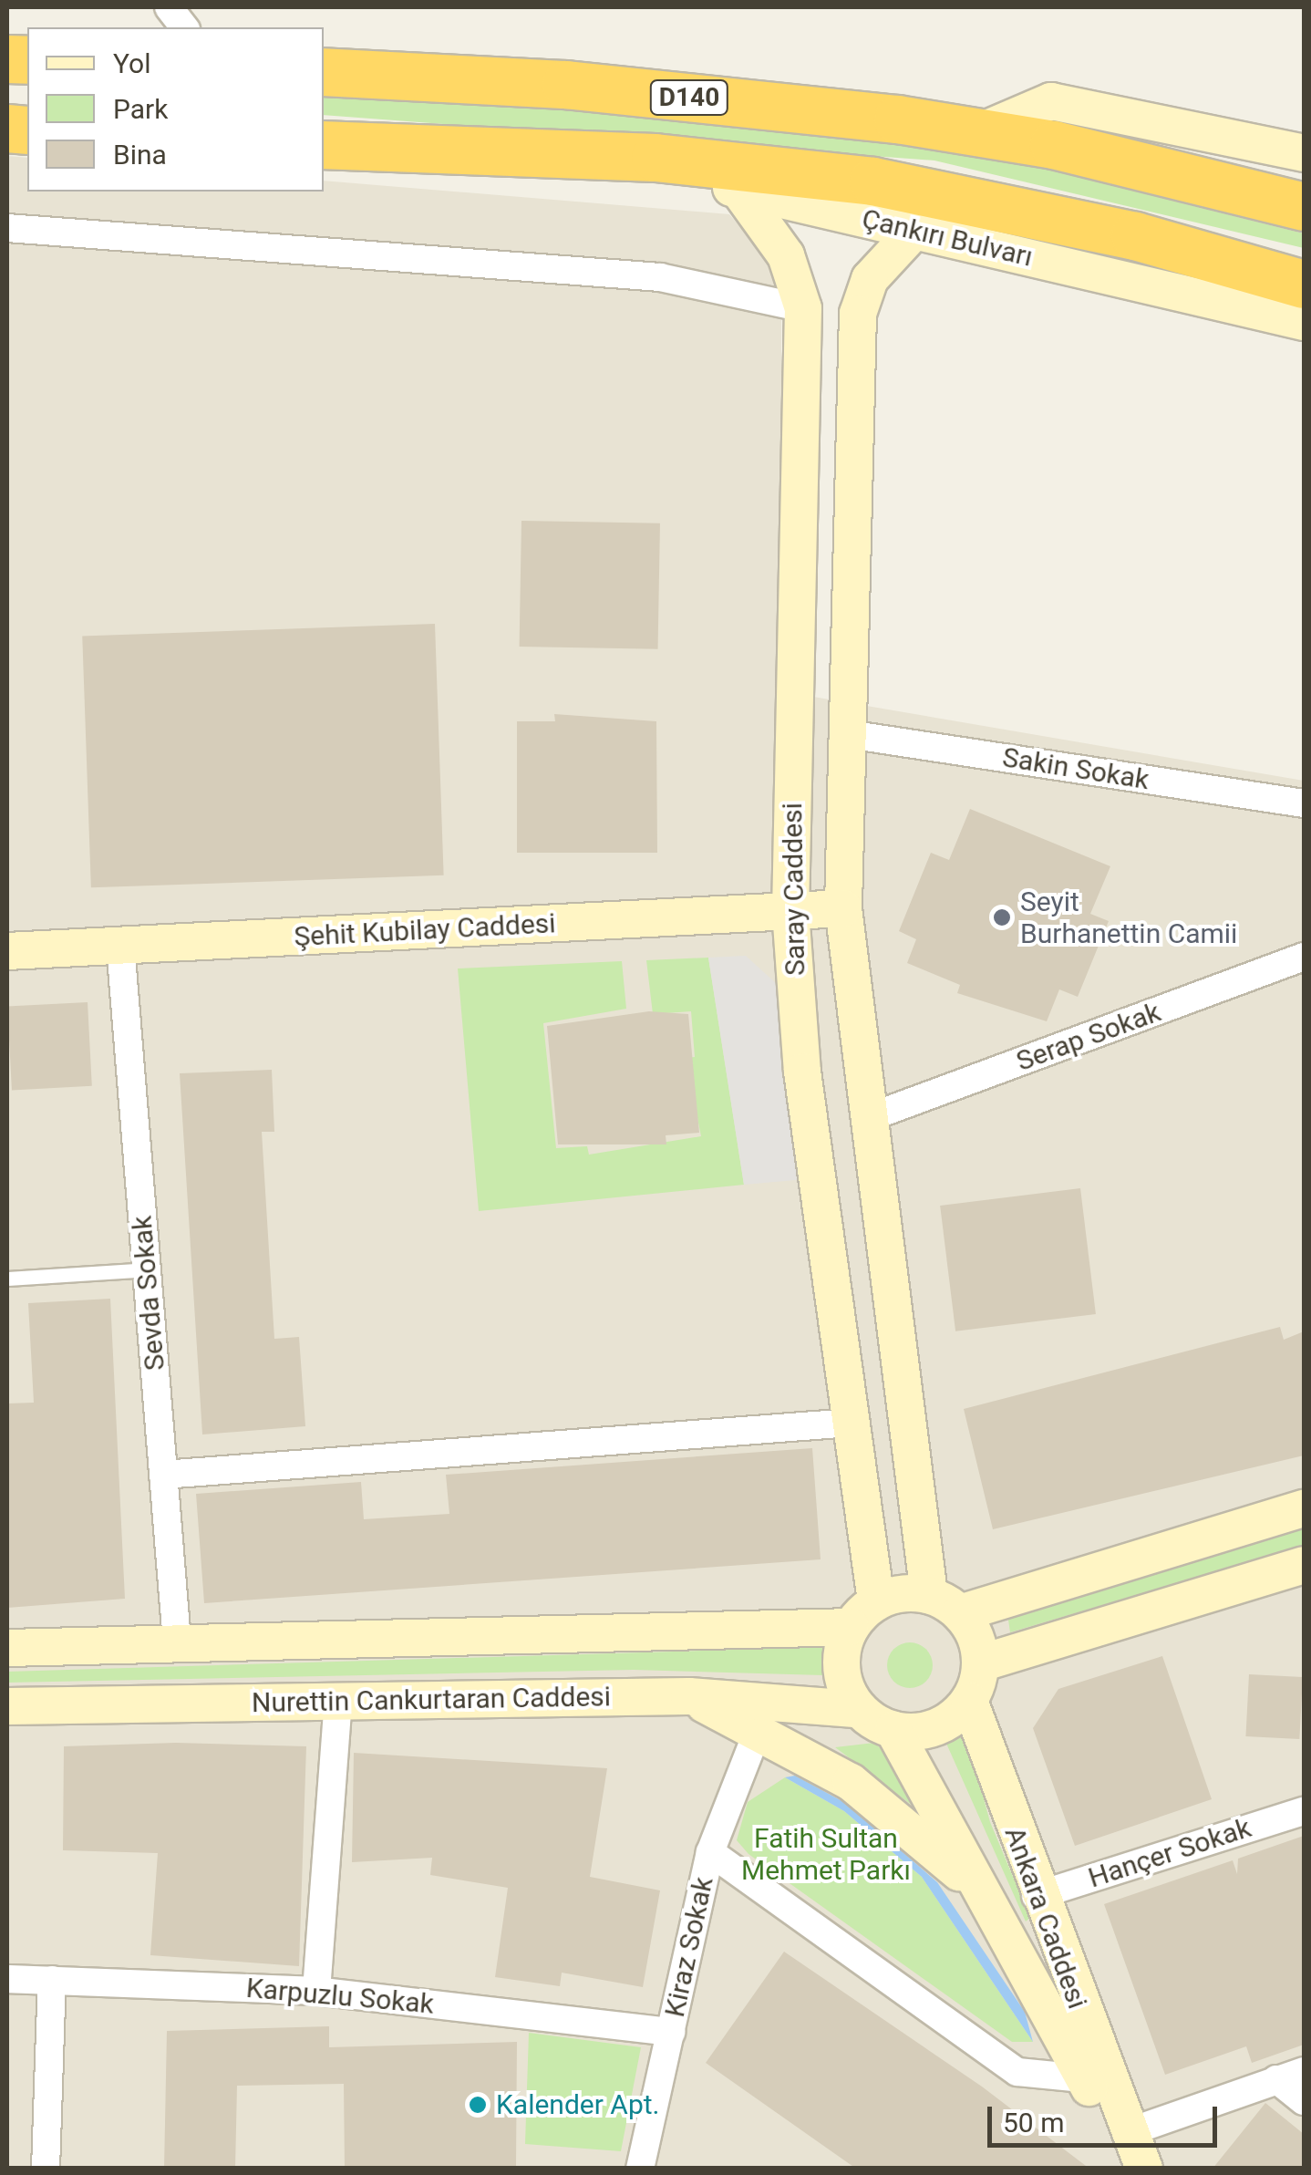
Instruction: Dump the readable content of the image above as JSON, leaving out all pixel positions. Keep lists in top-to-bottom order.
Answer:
{
  "streets": {
    "highway": ["D140", "Çankırı Bulvarı"],
    "street": [
      "Sakin Sokak",
      "Saray Caddesi",
      "Şehit Kubilay Caddesi",
      "Serap Sokak",
      "Sevda Sokak",
      "Nurettin Cankurtaran Caddesi",
      "Hançer Sokak",
      "Ankara Caddesi",
      "Kiraz Sokak",
      "Karpuzlu Sokak"
    ]
  },
  "crossings": [
    ["Çankırı Bulvarı", "Saray Caddesi"],
    ["Sakin Sokak", "Saray Caddesi"],
    ["Saray Caddesi", "Şehit Kubilay Caddesi"],
    ["Saray Caddesi", "Serap Sokak"],
    ["Saray Caddesi", "Nurettin Cankurtaran Caddesi"],
    ["Saray Caddesi", "Ankara Caddesi"],
    ["Şehit Kubilay Caddesi", "Sevda Sokak"],
    ["Nurettin Cankurtaran Caddesi", "Ankara Caddesi"],
    ["Hançer Sokak", "Ankara Caddesi"],
    ["Ankara Caddesi", "Kiraz Sokak"],
    ["Kiraz Sokak", "Karpuzlu Sokak"]
  ],
  "parks": ["Fatih Sultan Mehmet Parkı"],
  "places": ["Seyit Burhanettin Camii", "Kalender Apt."],
  "legend": ["Yol", "Park", "Bina"],
  "scale_bar": "50 m"
}
